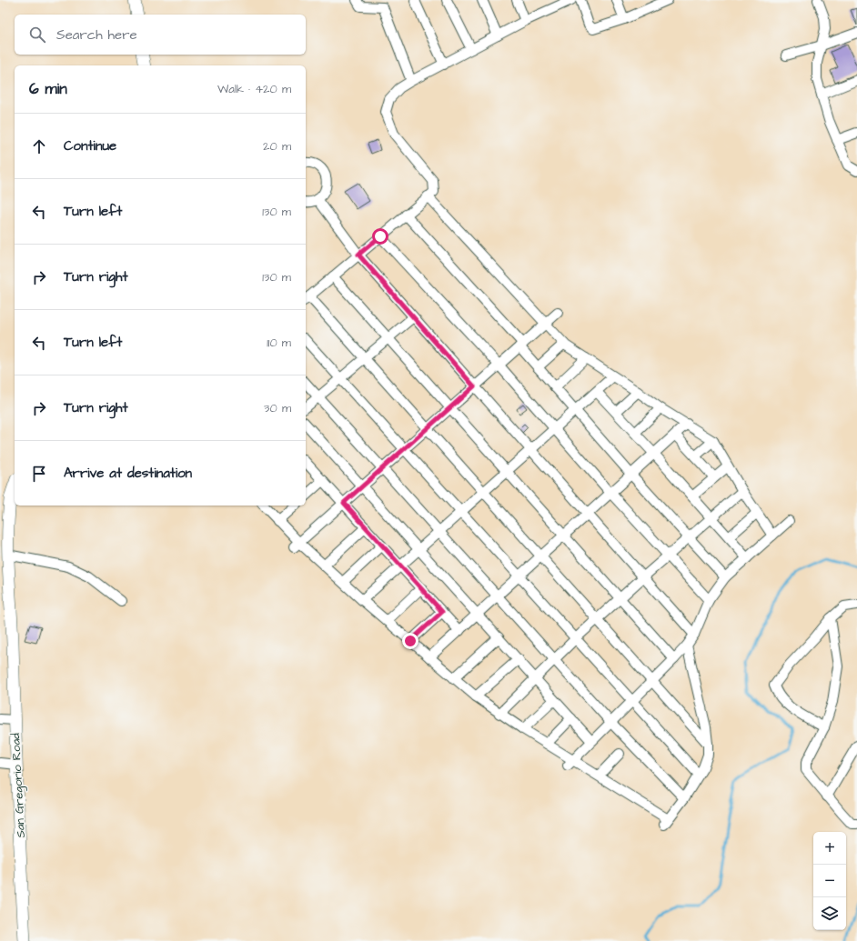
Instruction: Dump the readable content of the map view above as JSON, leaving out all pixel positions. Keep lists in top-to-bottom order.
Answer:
{
  "streets": {
    "street": ["San Gregorio Road"]
  },
  "page": {
    "search": "Search here",
    "heading": ["6 min", "Walk · 420 m"],
    "list": [
      ["Continue", "20 m"],
      ["Turn left", "130 m"],
      ["Turn right", "130 m"],
      ["Turn left", "110 m"],
      ["Turn right", "30 m"],
      "Arrive at destination"
    ],
    "map_buttons": ["+", "−"]
  }
}
